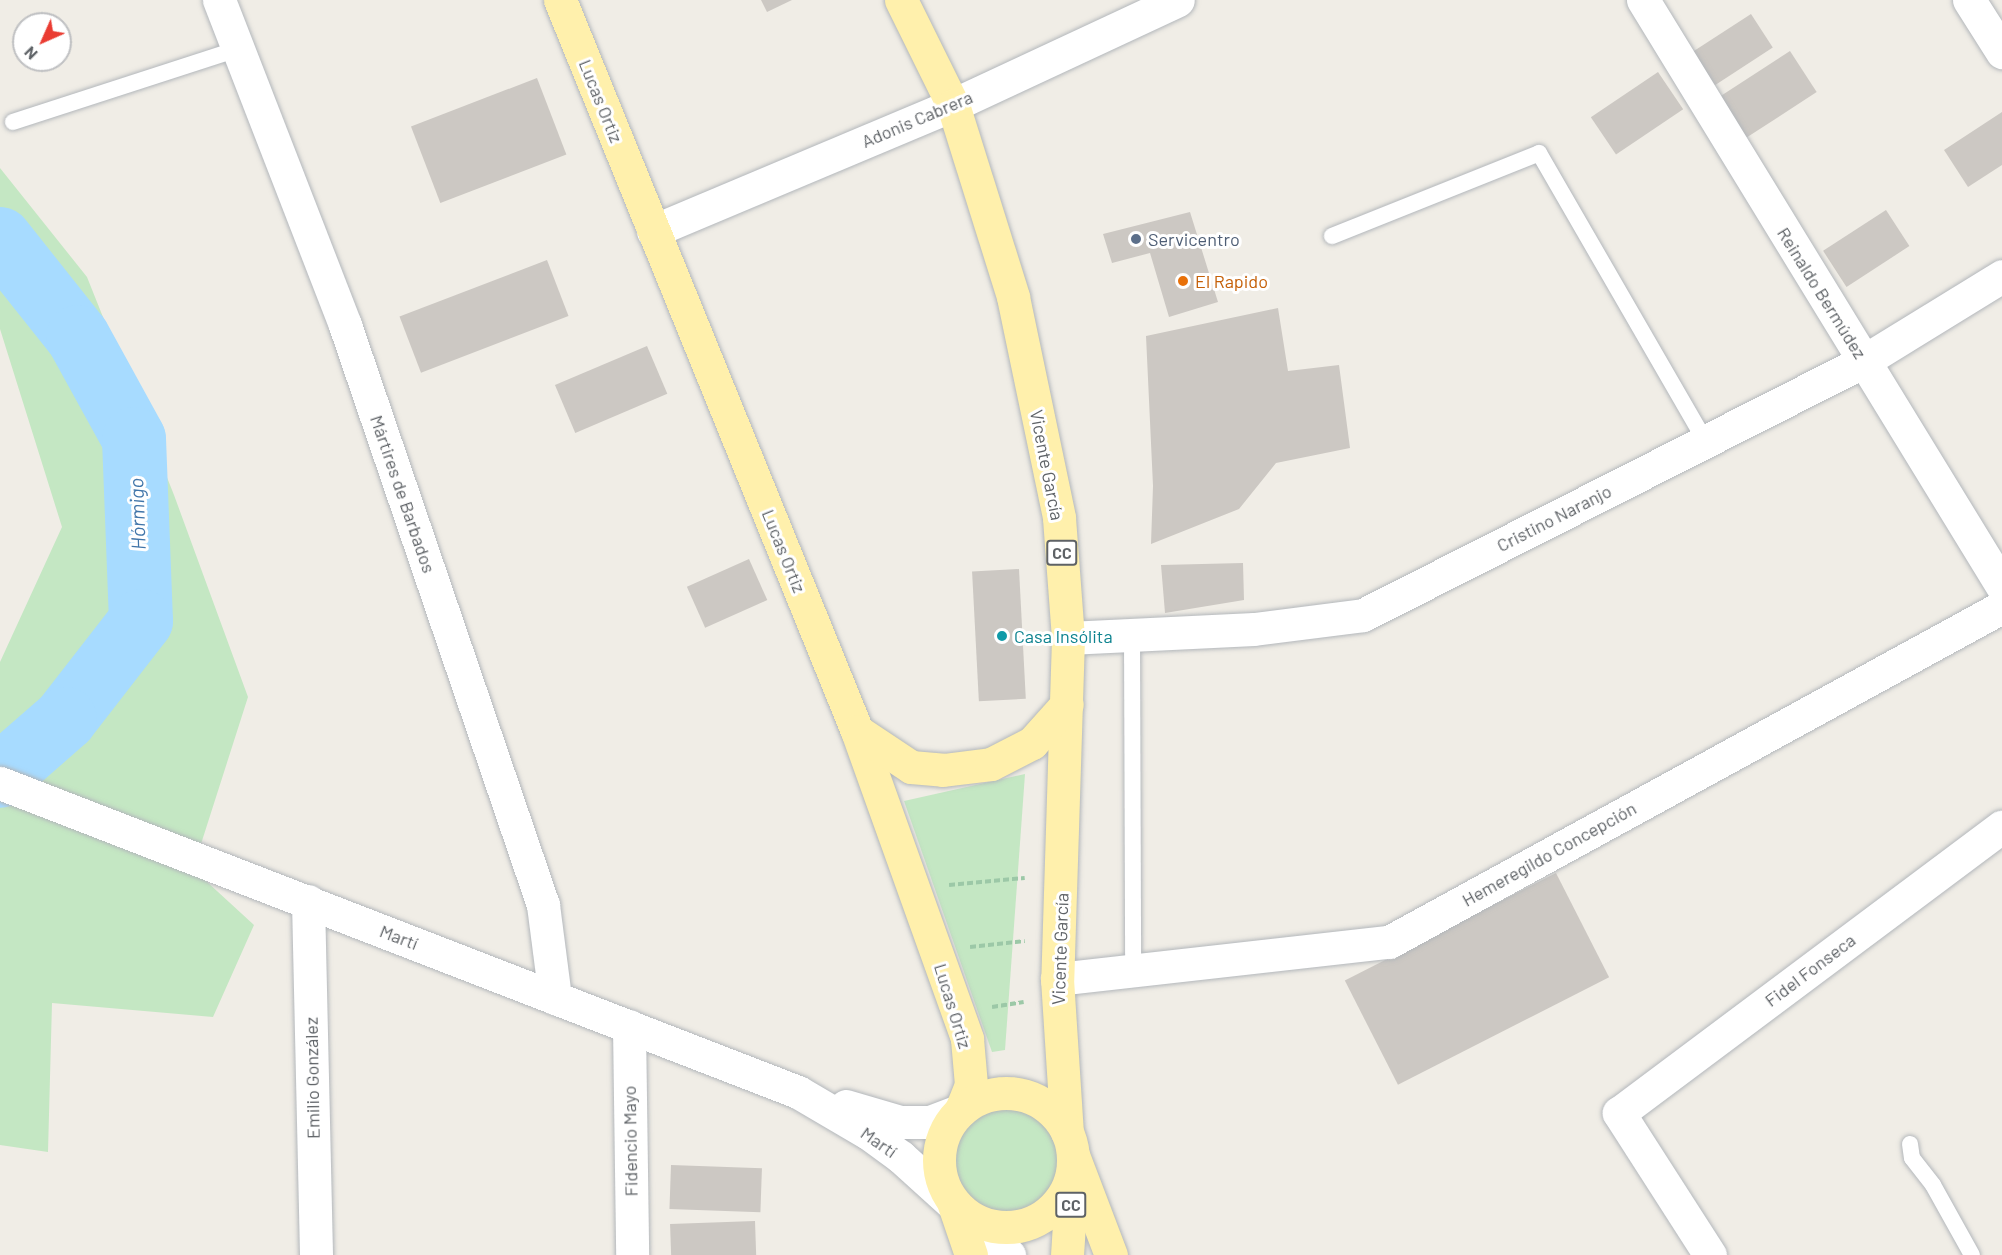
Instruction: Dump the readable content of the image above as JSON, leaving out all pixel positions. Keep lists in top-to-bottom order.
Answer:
{
  "streets": {
    "main road": ["Lucas Ortiz", "Vicente García", "CC"],
    "street": [
      "Adonis Cabrera",
      "Reinaldo Bermúdez",
      "Mártires de Barbados",
      "Cristino Naranjo",
      "Hemeregildo Concepción",
      "Martí",
      "Fidel Fonseca",
      "Emilio González",
      "Fidencio Mayo"
    ]
  },
  "crossings": [
    ["Lucas Ortiz", "Adonis Cabrera"],
    ["Lucas Ortiz", "Vicente García"],
    ["Lucas Ortiz", "CC"],
    ["Lucas Ortiz", "Martí"],
    ["Adonis Cabrera", "Vicente García"],
    ["Reinaldo Bermúdez", "Cristino Naranjo"],
    ["Vicente García", "Cristino Naranjo"],
    ["Vicente García", "CC"],
    ["Vicente García", "Hemeregildo Concepción"],
    ["Vicente García", "Martí"],
    ["Mártires de Barbados", "Martí"],
    ["CC", "Martí"],
    ["Martí", "Emilio González"],
    ["Martí", "Fidencio Mayo"]
  ],
  "water": ["Hórmigo"],
  "places": ["Servicentro", "El Rapido", "Casa Insólita"],
  "north": "bottom left"
}
